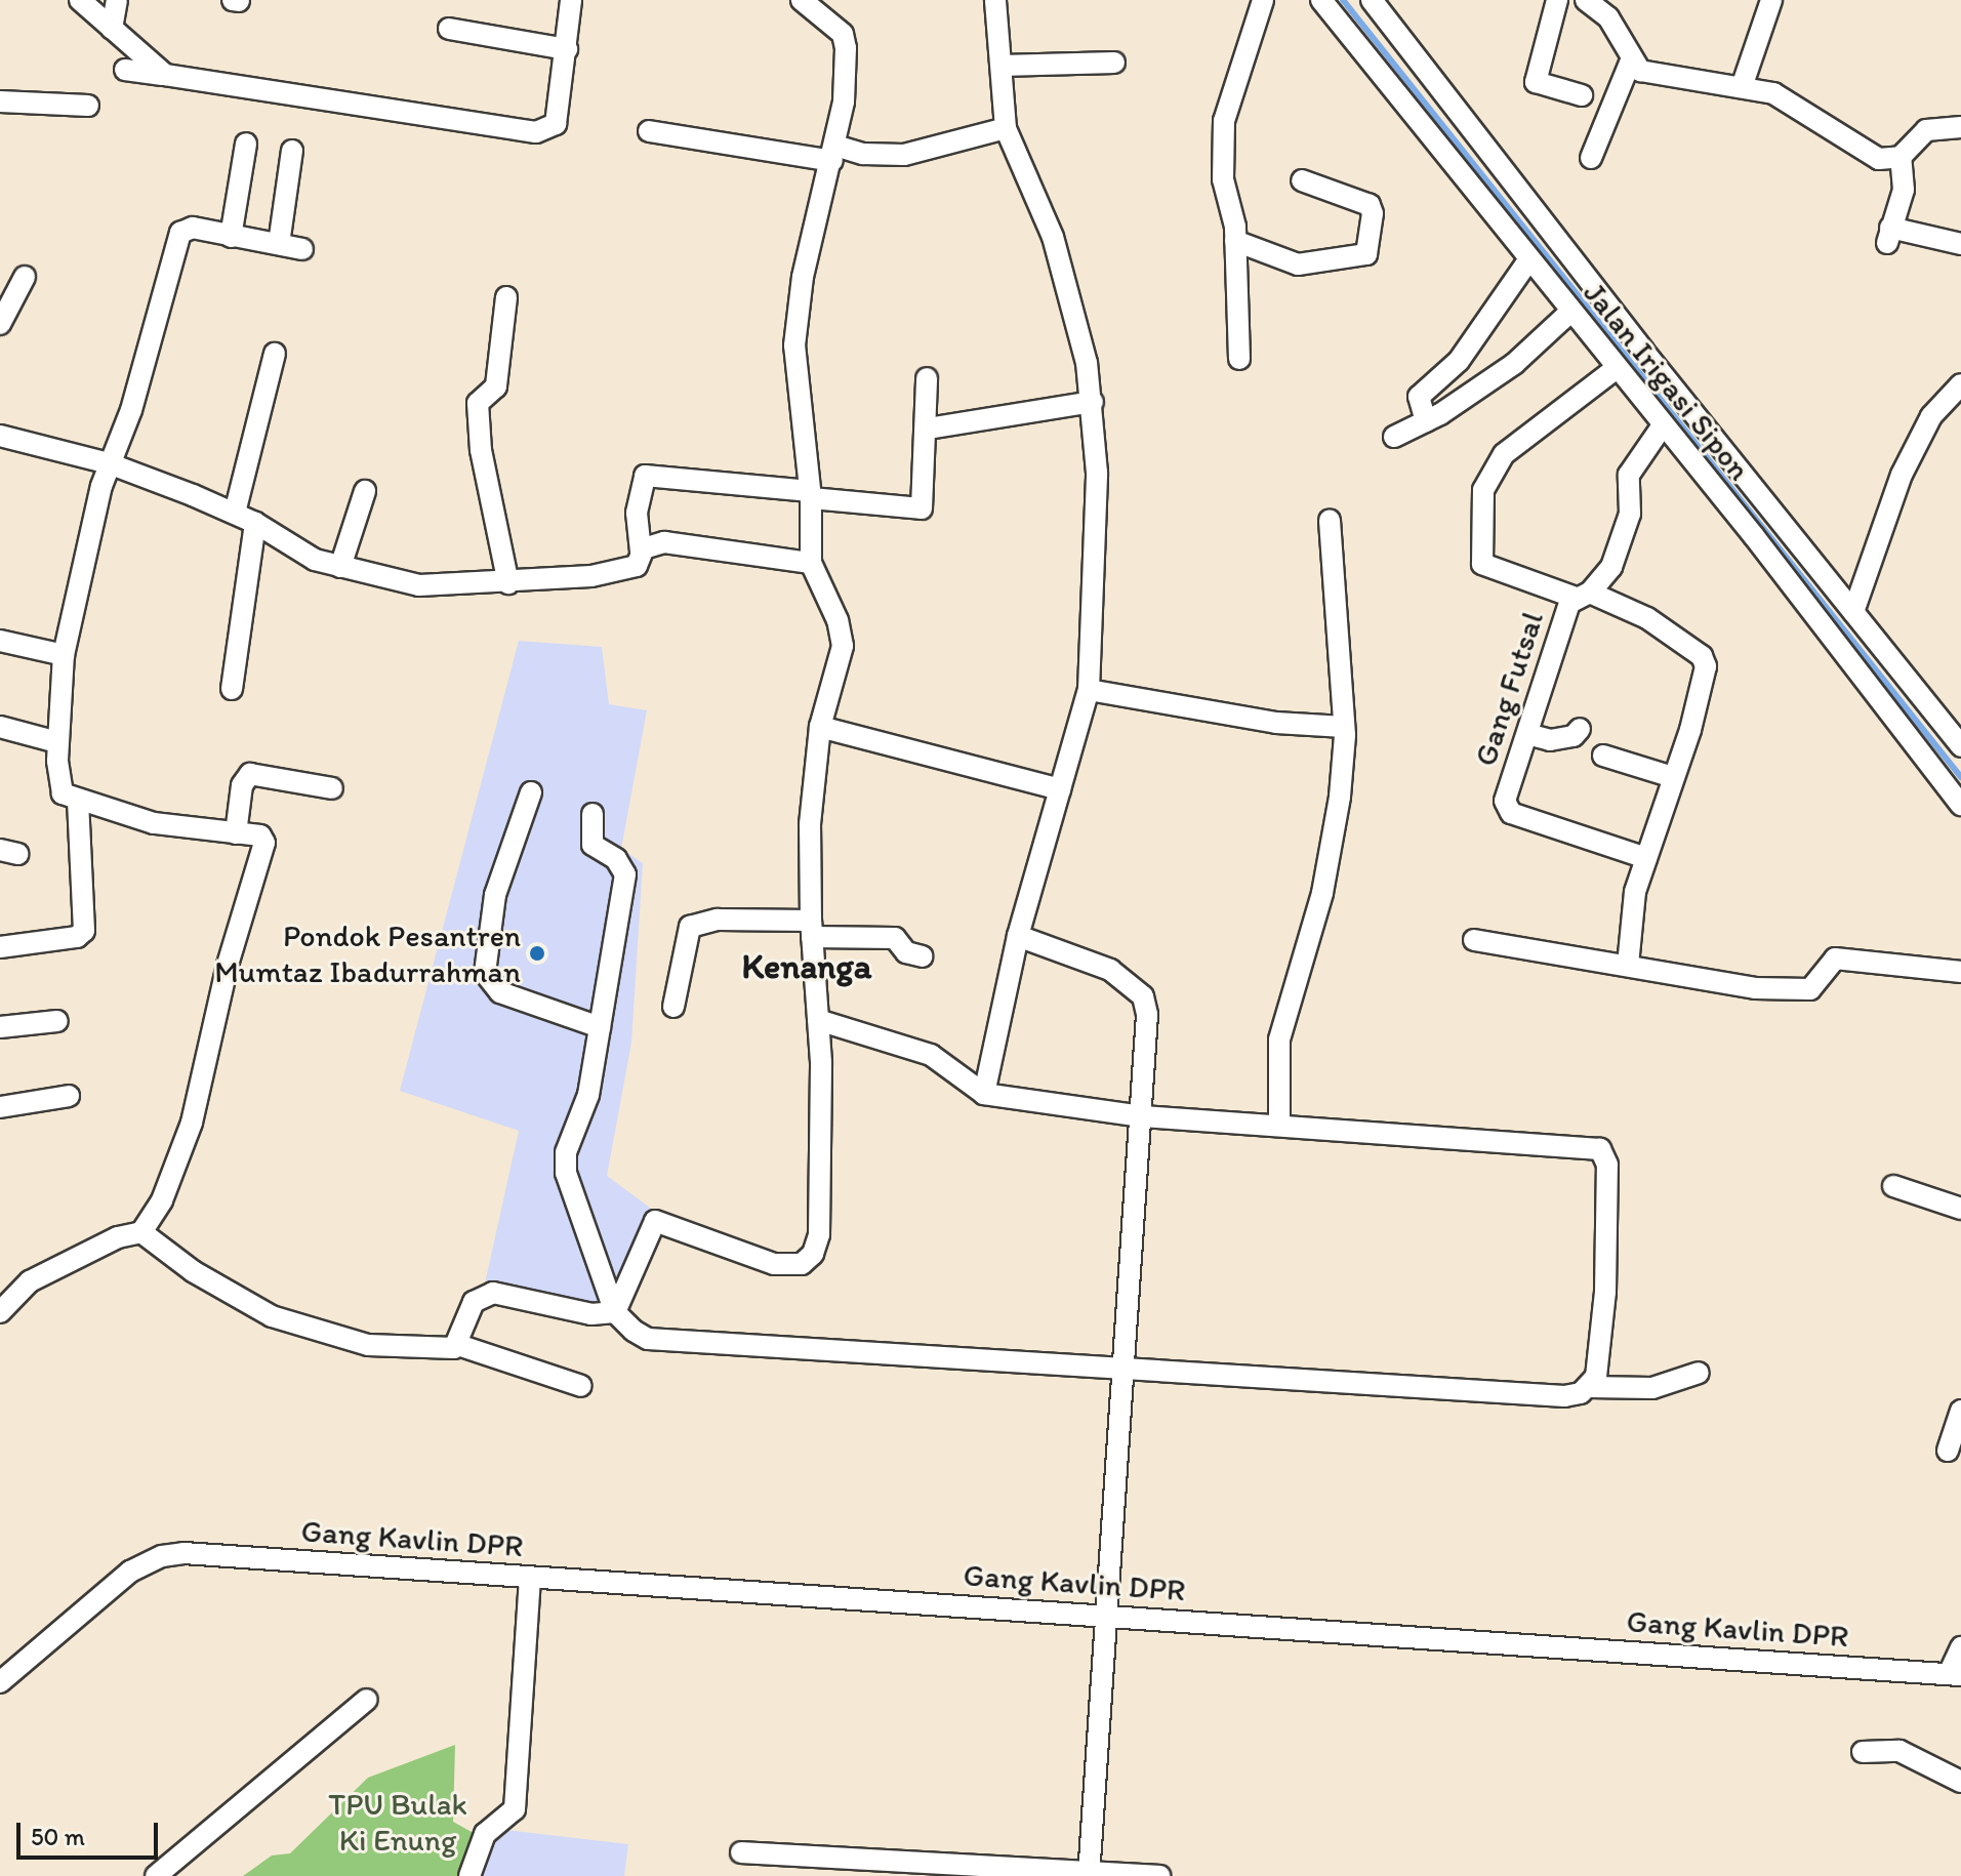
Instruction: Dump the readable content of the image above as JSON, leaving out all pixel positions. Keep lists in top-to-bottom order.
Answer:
{
  "streets": {
    "street": ["Jalan Irigasi Sipon", "Gang Futsal", "Gang Kavlin DPR"]
  },
  "crossings": [
    ["Jalan Irigasi Sipon", "Gang Futsal"]
  ],
  "districts": ["Kenanga"],
  "parks": ["TPU Bulak Ki Enung"],
  "places": ["Pondok Pesantren Mumtaz Ibadurrahman"],
  "scale_bar": "50 m"
}
